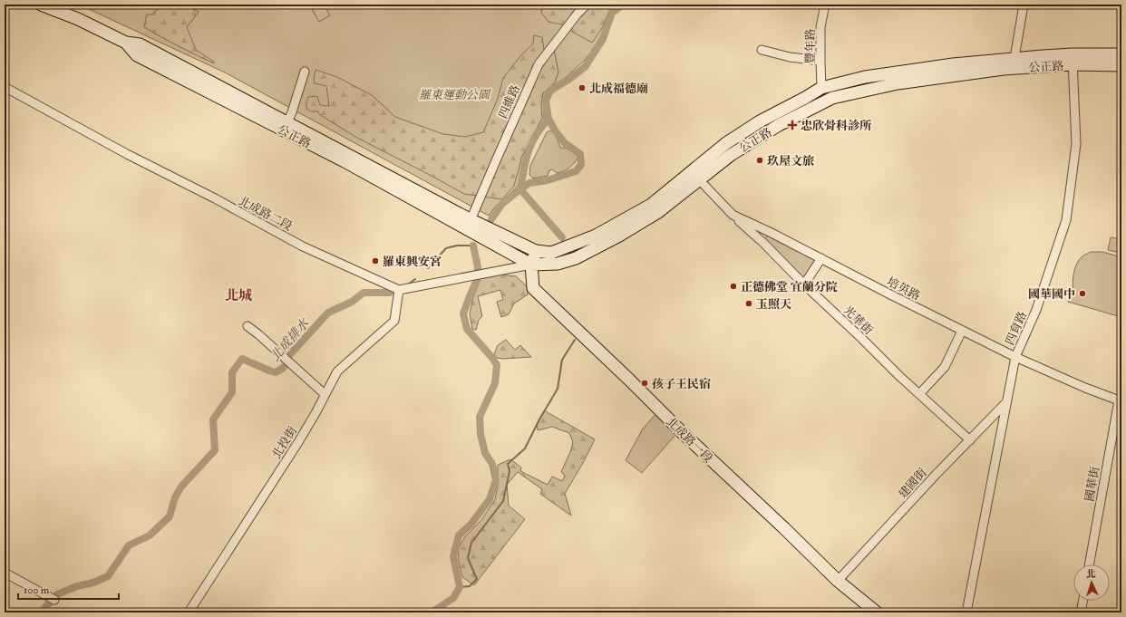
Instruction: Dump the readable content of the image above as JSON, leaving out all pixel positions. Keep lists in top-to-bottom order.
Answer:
{
  "streets": {
    "street": [
      "豐年路",
      "公正路",
      "四維路",
      "北成路二段",
      "培英路",
      "光華街",
      "四育路",
      "北成路一段",
      "北投街",
      "建國街",
      "國華街"
    ]
  },
  "crossings": [
    ["豐年路", "公正路"],
    ["公正路", "四維路"],
    ["公正路", "培英路"],
    ["公正路", "四育路"],
    ["公正路", "北成路一段"],
    ["北成路二段", "北投街"],
    ["培英路", "光華街"],
    ["培英路", "四育路"],
    ["培英路", "國華街"],
    ["光華街", "建國街"],
    ["四育路", "建國街"],
    ["北成路一段", "建國街"]
  ],
  "districts": ["北城"],
  "water": ["北成排水"],
  "parks": ["羅東運動公園"],
  "places": {
    "other": [
      "北成福德廟",
      "玖屋文旅",
      "羅東興安宮",
      "正德佛堂 宜蘭分院",
      "國華國中",
      "玉照天",
      "孩子王民宿"
    ],
    "health": ["忠欣骨科診所"]
  },
  "scale_bar": "100 m",
  "north": "top"
}
